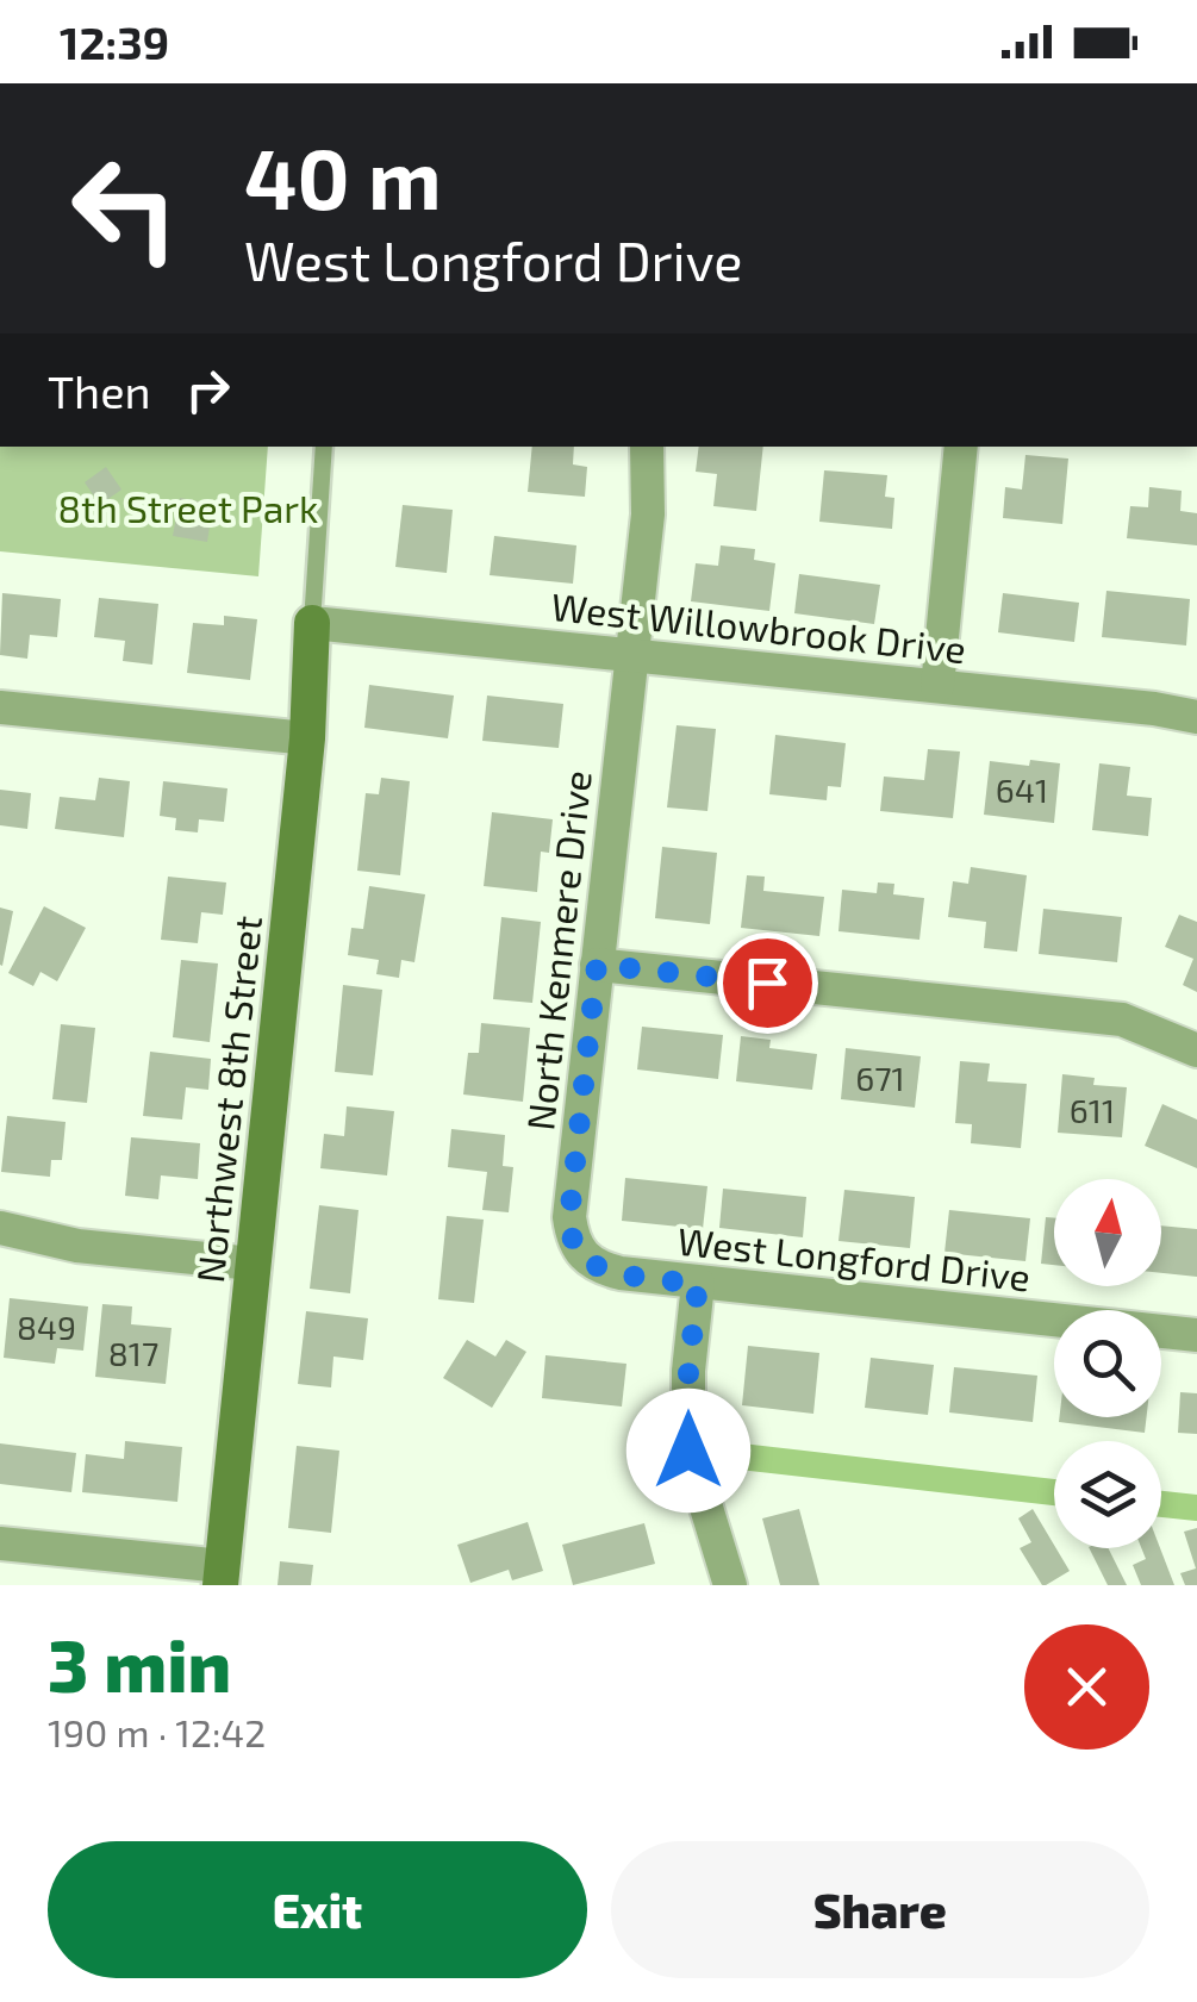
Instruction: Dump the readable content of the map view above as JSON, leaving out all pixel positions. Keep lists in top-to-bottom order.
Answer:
{
  "streets": {
    "street": [
      "West Willowbrook Drive",
      "North Kenmere Drive",
      "Northwest 8th Street",
      "West Longford Drive"
    ]
  },
  "crossings": [
    ["West Willowbrook Drive", "North Kenmere Drive"],
    ["West Willowbrook Drive", "Northwest 8th Street"],
    ["North Kenmere Drive", "West Longford Drive"]
  ],
  "parks": ["8th Street Park"],
  "house_numbers": [
    "641",
    "671",
    "611",
    "849",
    "817"
  ],
  "north": "top",
  "page": {
    "status": "12:39",
    "turn": ["40 m", "West Longford Drive"],
    "then": "Then",
    "heading": ["3 min", "190 m · 12:42"],
    "buttons": ["Exit", "Share"]
  }
}
